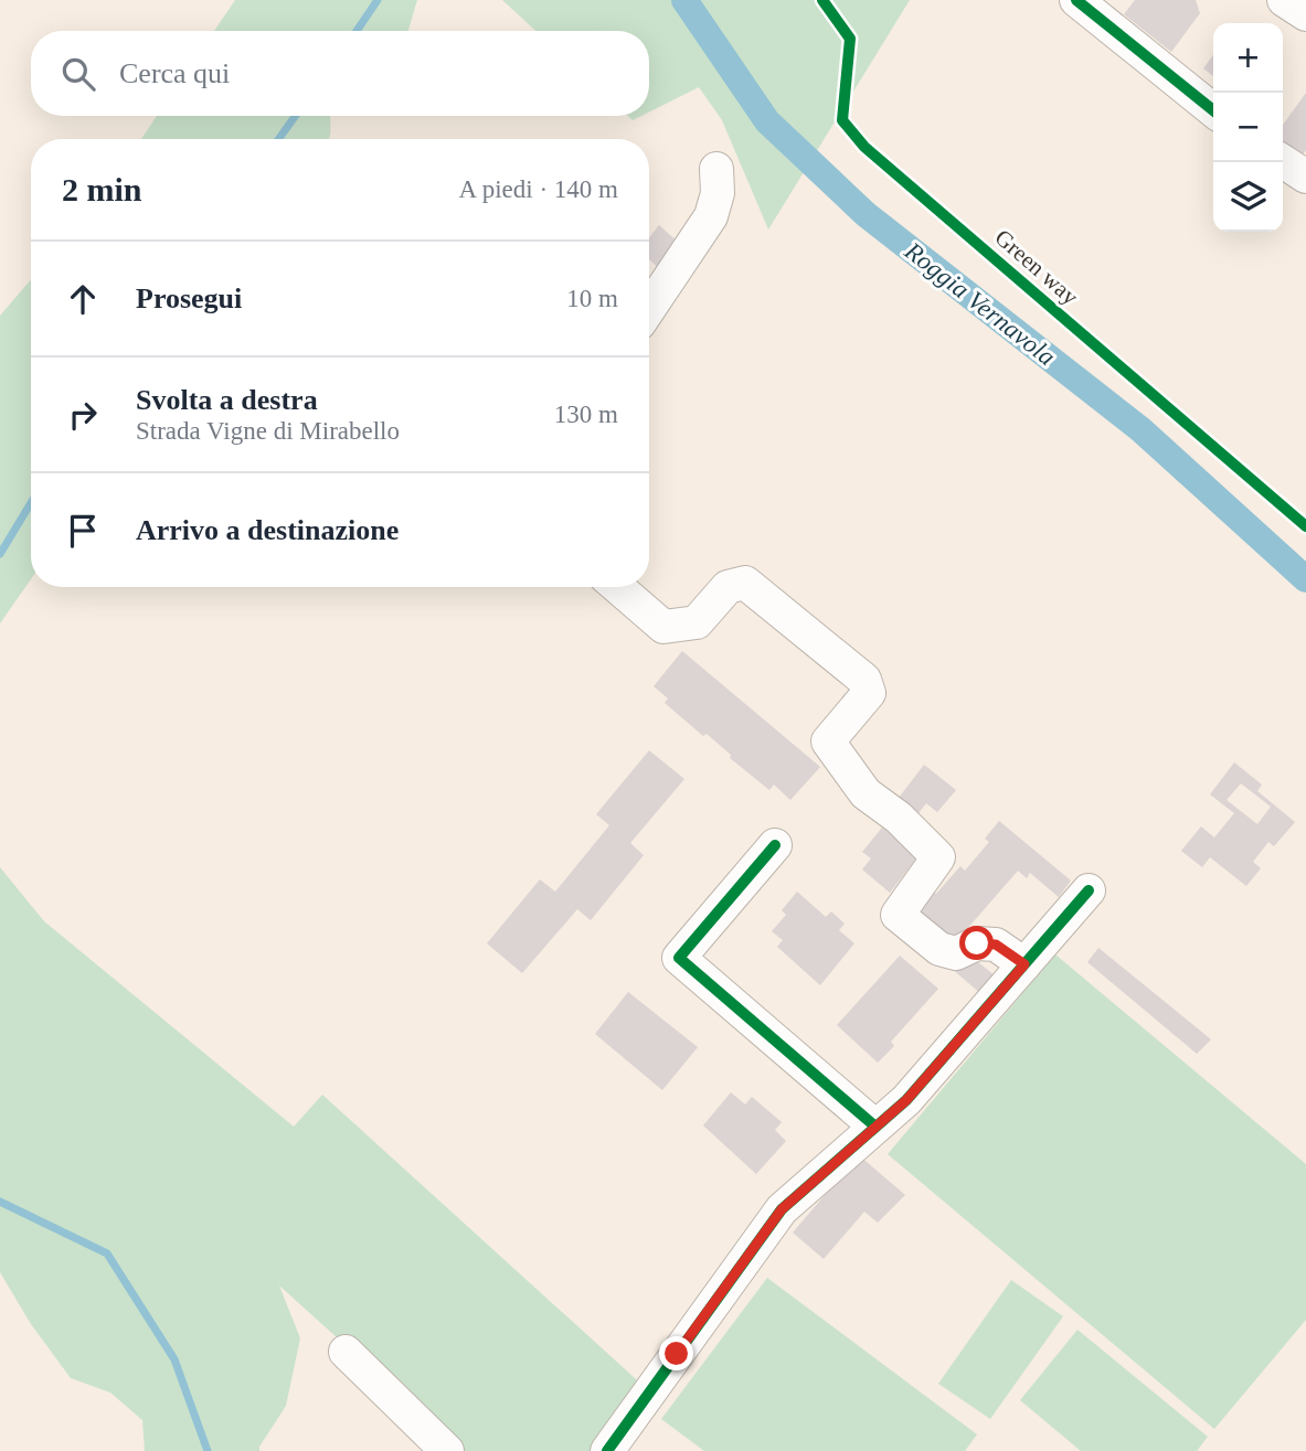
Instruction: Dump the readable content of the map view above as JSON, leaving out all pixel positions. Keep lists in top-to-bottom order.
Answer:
{
  "streets": {
    "cycle path": ["Green way"]
  },
  "water": ["Roggia Vernavola"],
  "page": {
    "map_buttons": ["+", "−"],
    "search": "Cerca qui",
    "heading": ["2 min", "A piedi · 140 m"],
    "list": [
      ["Prosegui", "10 m"],
      ["Svolta a destra", "Strada Vigne di Mirabello", "130 m"],
      "Arrivo a destinazione"
    ]
  }
}
